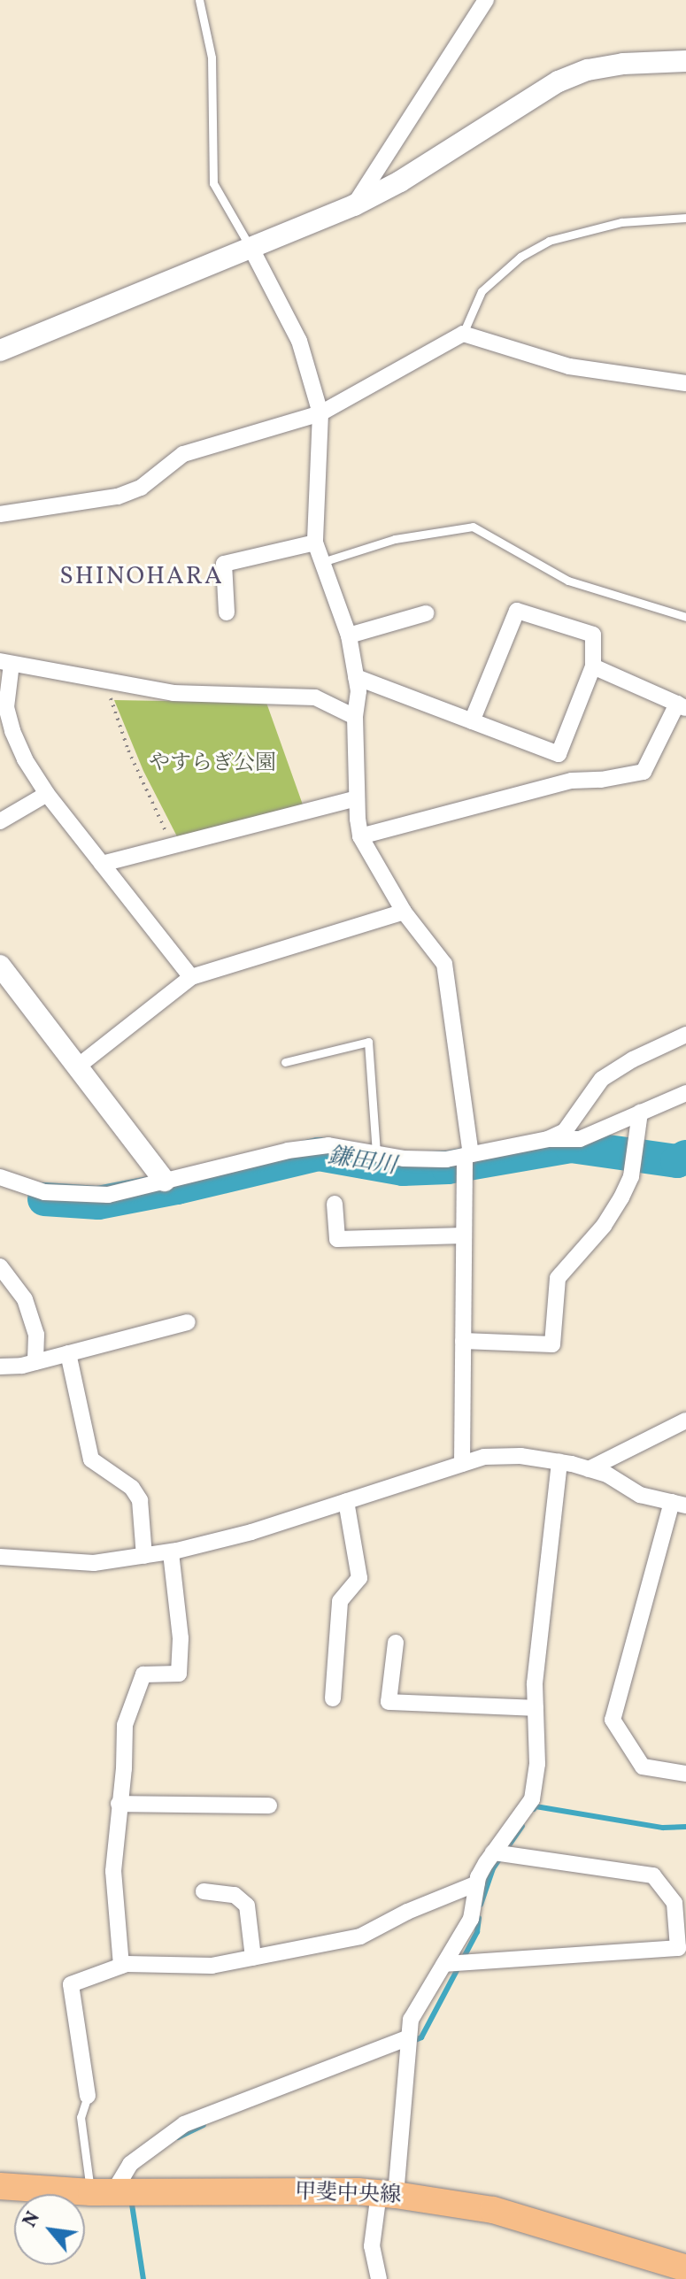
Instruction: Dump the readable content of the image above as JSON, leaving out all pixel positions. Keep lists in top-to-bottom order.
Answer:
{
  "streets": {
    "main road": ["甲斐中央線"]
  },
  "districts": ["SHINOHARA"],
  "water": ["鎌田川"],
  "parks": ["やすらぎ公園"],
  "north": "top left"
}
